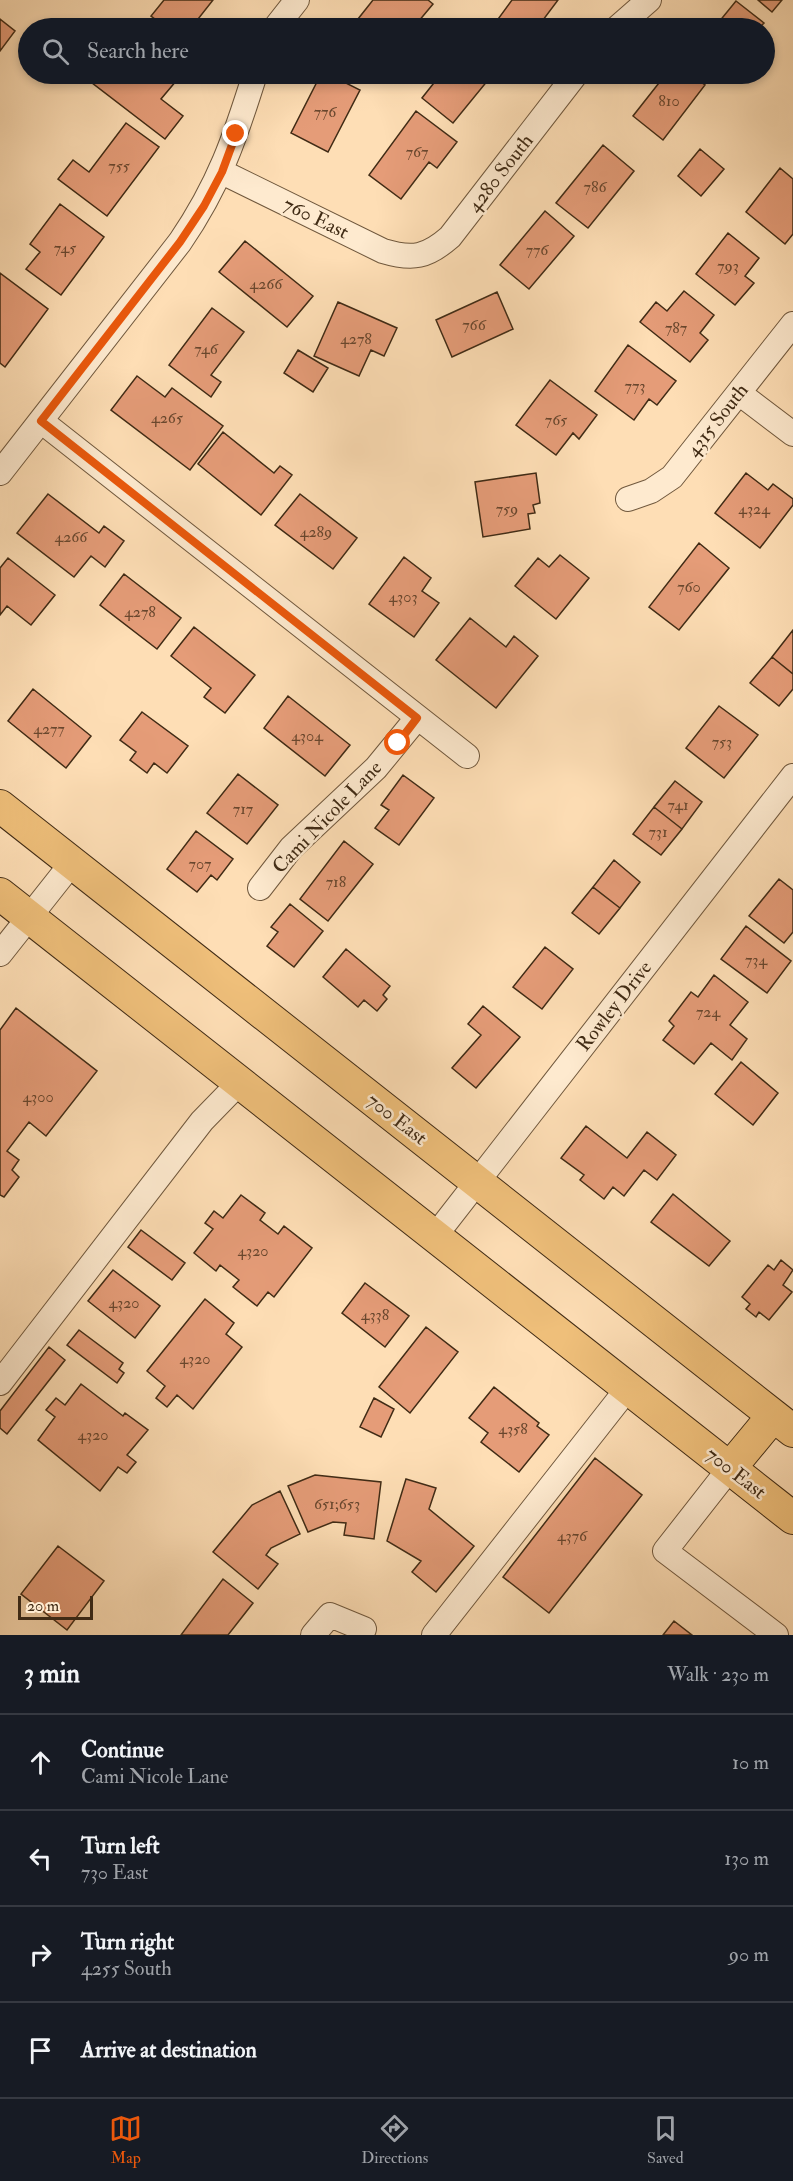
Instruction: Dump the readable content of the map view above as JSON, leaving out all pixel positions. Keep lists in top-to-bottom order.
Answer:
{
  "streets": {
    "main road": ["700 East"],
    "street": [
      "4280 South",
      "760 East",
      "4315 South",
      "Cami Nicole Lane",
      "Rowley Drive"
    ]
  },
  "crossings": [
    ["4280 South", "760 East"],
    ["Rowley Drive", "700 East"]
  ],
  "house_numbers": [
    "810",
    "776",
    "767",
    "755",
    "786",
    "745",
    "776",
    "793",
    "4266",
    "766",
    "787",
    "4278",
    "746",
    "773",
    "4265",
    "765",
    "759",
    "4324",
    "4289",
    "4266",
    "760",
    "4303",
    "4278",
    "4277",
    "4304",
    "753",
    "741",
    "717",
    "731",
    "707",
    "718",
    "734",
    "724",
    "4300",
    "4320",
    "4320",
    "4338",
    "4320",
    "4358",
    "4320",
    "651;653",
    "4376"
  ],
  "scale_bar": "20 m",
  "page": {
    "search": "Search here",
    "scale": "20 m",
    "heading": ["3 min", "Walk · 230 m"],
    "list": [
      ["Continue", "Cami Nicole Lane", "10 m"],
      ["Turn left", "730 East", "130 m"],
      ["Turn right", "4255 South", "90 m"],
      "Arrive at destination"
    ],
    "nav": ["Map", "Directions", "Saved"]
  }
}
